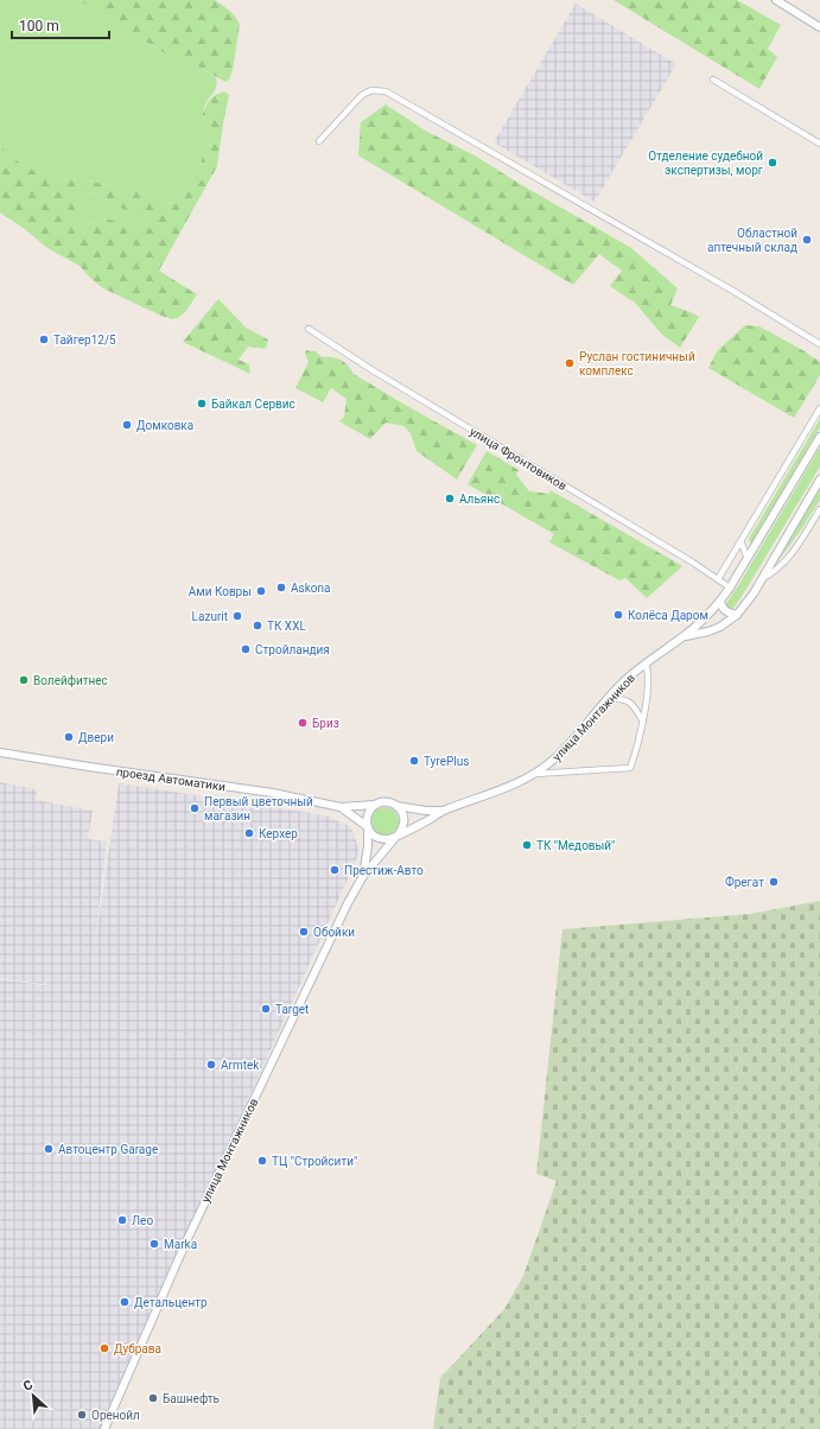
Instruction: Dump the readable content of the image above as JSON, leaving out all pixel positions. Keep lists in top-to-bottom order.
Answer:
{
  "streets": {
    "main road": ["улица Монтажников", "проезд Автоматики"],
    "street": ["улица Фронтовиков"]
  },
  "crossings": [
    ["улица Фронтовиков", "улица Монтажников"],
    ["улица Монтажников", "проезд Автоматики"]
  ],
  "places": [
    "Отделение судебной экспертизы, морг",
    "Областной аптечный склад",
    "Тайгер12/5",
    "Руслан гостиничный комплекс",
    "Байкал Сервис",
    "Домковка",
    "Альянс",
    "Askona",
    "Ами Ковры",
    "Колёса Даром",
    "Lazurit",
    "ТК XXL",
    "Стройландия",
    "Волейфитнес",
    "Бриз",
    "Двери",
    "TyrePlus",
    "Первый цветочный магазин",
    "Керхер",
    "ТК \"Медовый\"",
    "Престиж-Авто",
    "Фрегат",
    "Обойки",
    "Target",
    "Armtek",
    "Автоцентр Garage",
    "ТЦ \"Стройсити\"",
    "Лео",
    "Marka",
    "Детальцентр",
    "Дубрава",
    "Башнефть",
    "Оренойл"
  ],
  "scale_bar": "100 m",
  "north": "top left"
}
